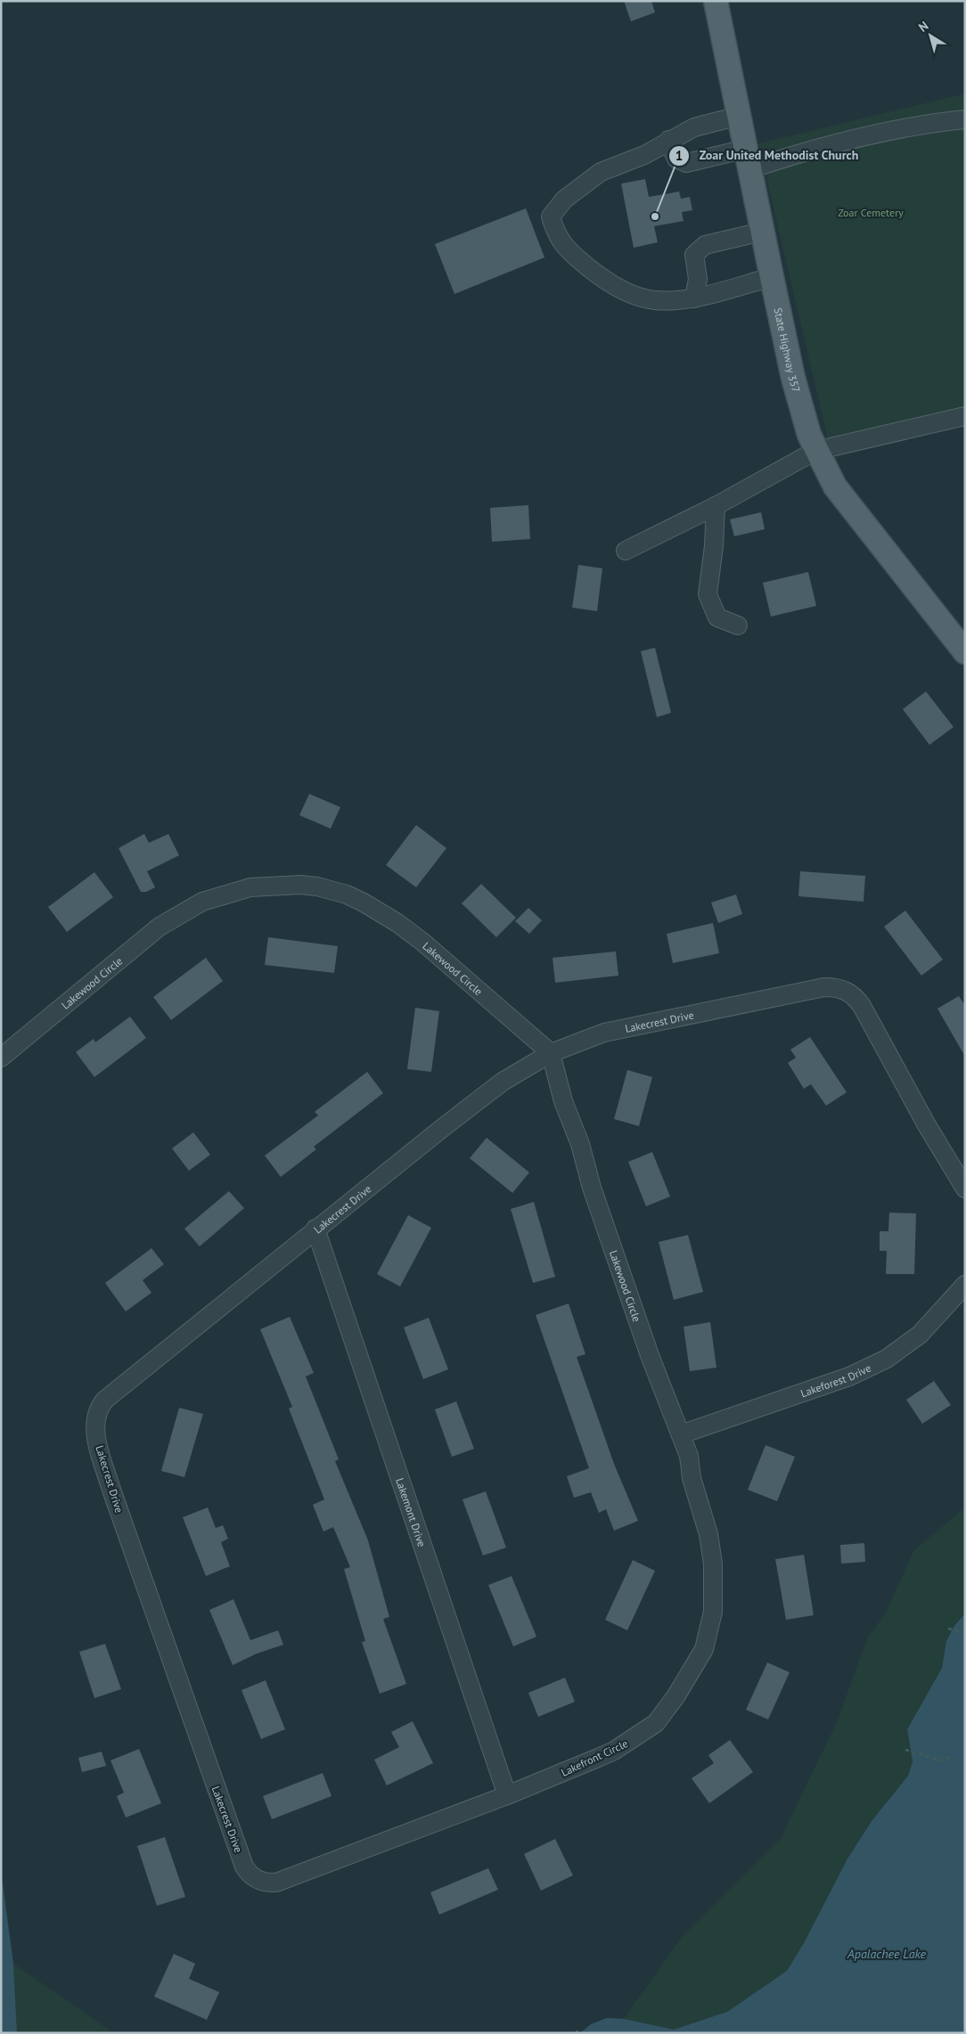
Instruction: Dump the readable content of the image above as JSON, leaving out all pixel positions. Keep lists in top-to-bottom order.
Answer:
{
  "streets": {
    "main road": ["State Highway 357"],
    "street": [
      "Lakewood Circle",
      "Lakecrest Drive",
      "Lakeforest Drive",
      "Lakemont Drive",
      "Lakefront Circle"
    ]
  },
  "crossings": [
    ["Lakewood Circle", "Lakecrest Drive"],
    ["Lakewood Circle", "Lakeforest Drive"],
    ["Lakewood Circle", "Lakefront Circle"],
    ["Lakecrest Drive", "Lakemont Drive"],
    ["Lakecrest Drive", "Lakefront Circle"],
    ["Lakeforest Drive", "Lakefront Circle"],
    ["Lakemont Drive", "Lakefront Circle"]
  ],
  "water": ["Apalachee Lake"],
  "parks": ["Zoar Cemetery"],
  "places": ["Zoar United Methodist Church"],
  "north": "top left"
}
